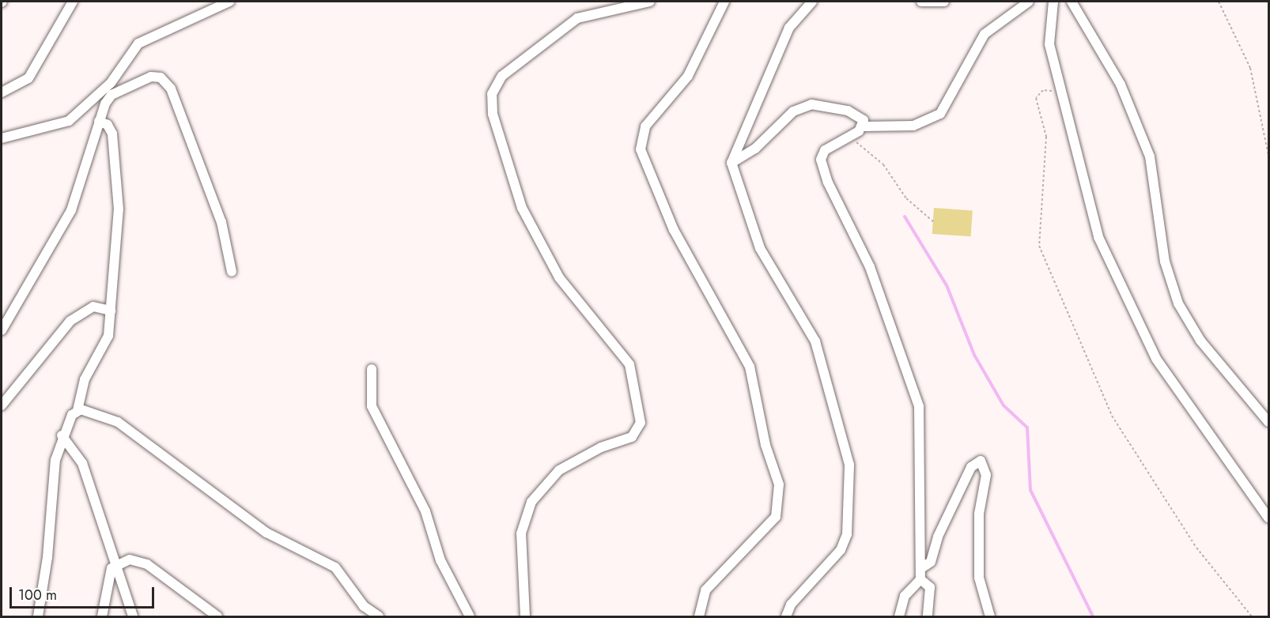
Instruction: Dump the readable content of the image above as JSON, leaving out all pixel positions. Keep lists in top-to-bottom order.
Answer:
{
  "scale_bar": "100 m"
}
